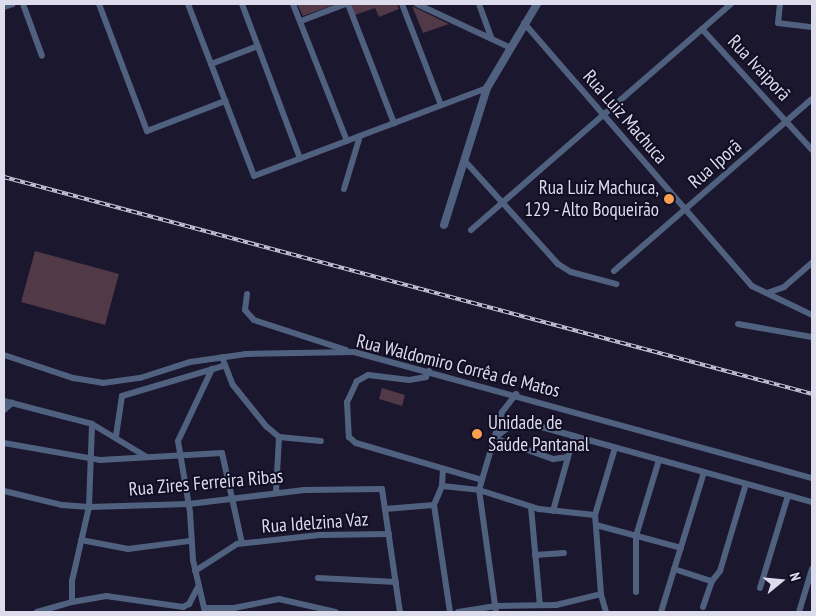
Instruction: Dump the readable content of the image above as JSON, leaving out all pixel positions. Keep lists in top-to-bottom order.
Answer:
{
  "streets": {
    "street": [
      "Rua Ivaiporã",
      "Rua Luiz Machuca",
      "Rua Iporã",
      "Rua Waldomiro Corrêa de Matos",
      "Rua Zires Ferreira Ribas",
      "Rua Idelzina Vaz"
    ]
  },
  "crossings": [
    ["Rua Ivaiporã", "Rua Iporã"],
    ["Rua Luiz Machuca", "Rua Iporã"]
  ],
  "places": ["Rua Luiz Machuca, 129 - Alto Boqueirão", "Unidade de Saúde Pantanal"],
  "north": "right"
}
